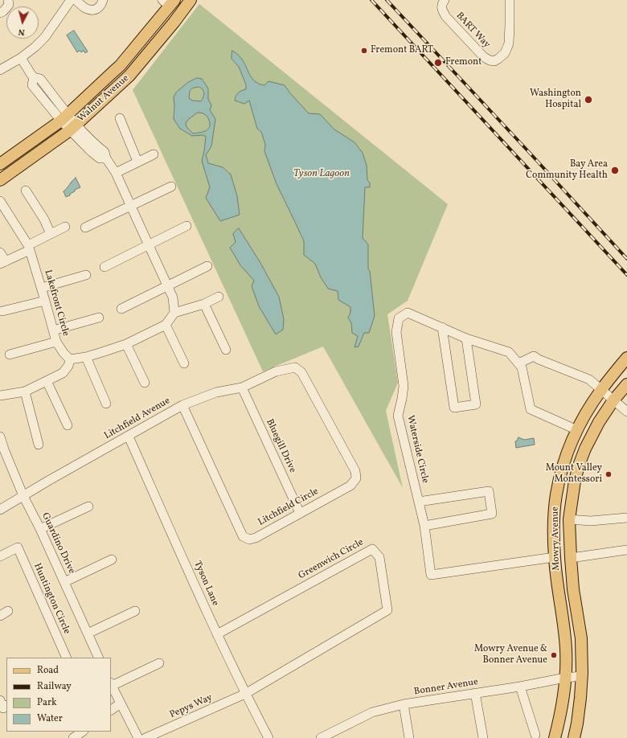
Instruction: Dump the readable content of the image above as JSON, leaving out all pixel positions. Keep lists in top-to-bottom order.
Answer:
{
  "streets": {
    "main road": ["Walnut Avenue", "Mowry Avenue"],
    "street": [
      "BART Way",
      "Lakefront Circle",
      "Litchfield Avenue",
      "Bluegill Drive",
      "Waterside Circle",
      "Litchfield Circle",
      "Guardino Drive",
      "Greenwich Circle",
      "Tyson Lane",
      "Huntington Circle",
      "Bonner Avenue",
      "Pepys Way"
    ]
  },
  "crossings": [
    ["Litchfield Avenue", "Bluegill Drive"],
    ["Litchfield Avenue", "Litchfield Circle"],
    ["Litchfield Avenue", "Guardino Drive"],
    ["Litchfield Avenue", "Tyson Lane"],
    ["Bluegill Drive", "Litchfield Circle"],
    ["Waterside Circle", "Mowry Avenue"],
    ["Mowry Avenue", "Bonner Avenue"],
    ["Greenwich Circle", "Tyson Lane"],
    ["Greenwich Circle", "Pepys Way"],
    ["Tyson Lane", "Pepys Way"]
  ],
  "water": ["Tyson Lagoon"],
  "places": [
    "Fremont BART",
    "Fremont",
    "Washington Hospital",
    "Bay Area Community Health",
    "Mount Valley Montessori",
    "Mowry Avenue & Bonner Avenue"
  ],
  "legend": [
    "Road",
    "Railway",
    "Park",
    "Water"
  ],
  "north": "bottom"
}
